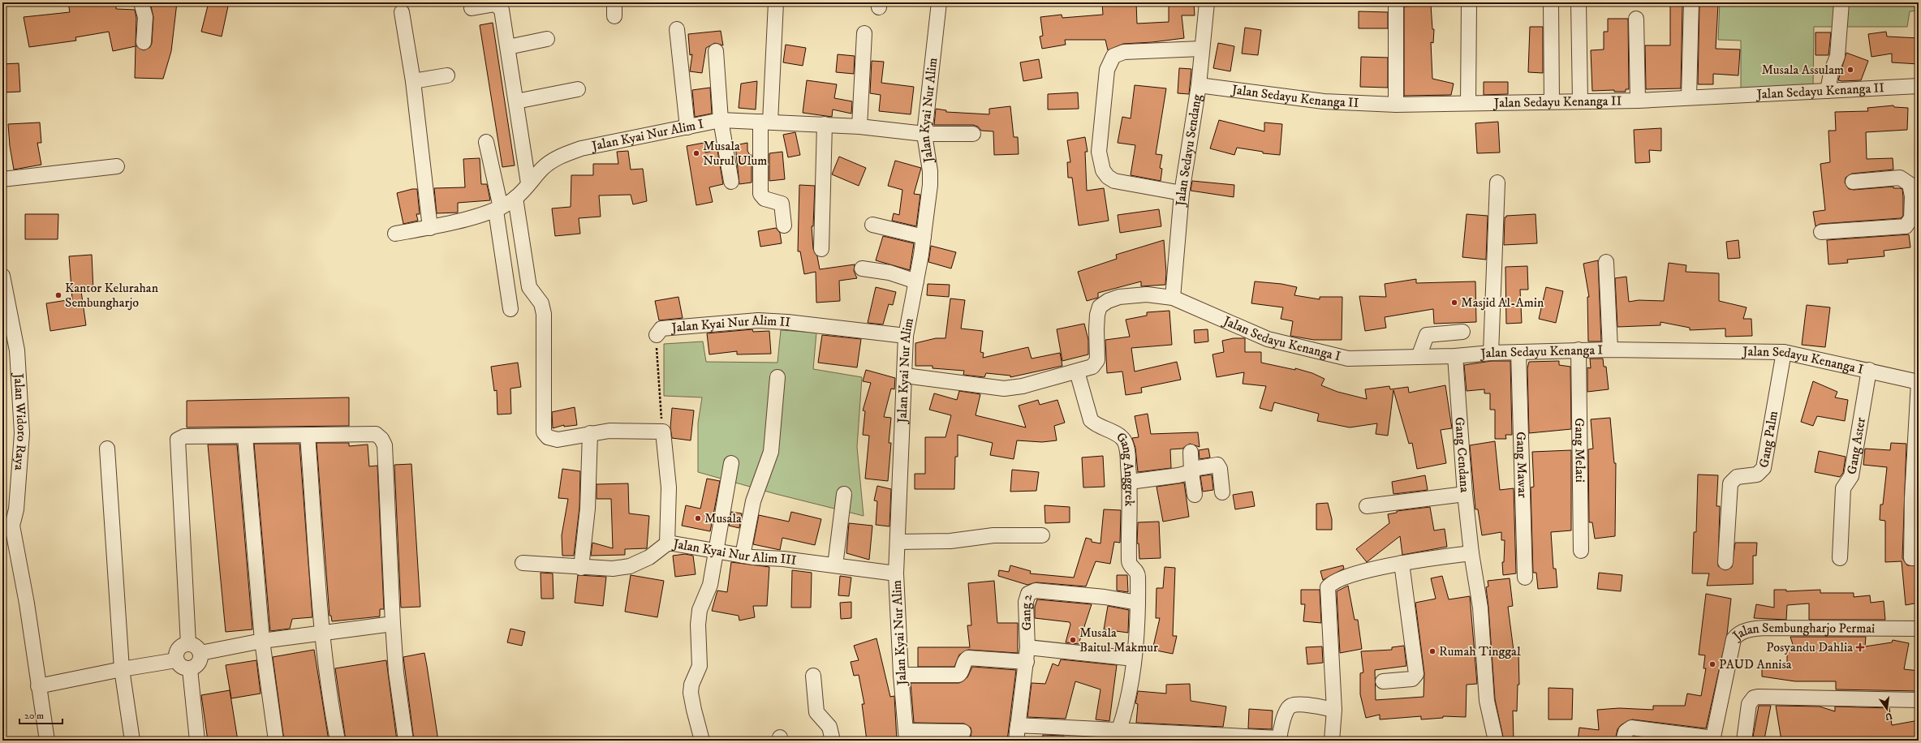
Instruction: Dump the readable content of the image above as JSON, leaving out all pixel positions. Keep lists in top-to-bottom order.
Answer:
{
  "streets": {
    "street": [
      "Jalan Sedayu Kenanga II",
      "Jalan Kyai Nur Alim",
      "Jalan Kyai Nur Alim I",
      "Jalan Sedayu Sendang",
      "Jalan Kyai Nur Alim II",
      "Jalan Sedayu Kenanga I",
      "Jalan Widoro Raya",
      "Gang Palm",
      "Gang Aster",
      "Gang Melati",
      "Gang Cendana",
      "Gang Mawar",
      "Gang Anggrek",
      "Jalan Kyai Nur Alim III",
      "Gang 2",
      "Jalan Sembungharjo Permai"
    ]
  },
  "crossings": [
    ["Jalan Sedayu Kenanga II", "Jalan Sedayu Sendang"],
    ["Jalan Kyai Nur Alim", "Jalan Kyai Nur Alim I"],
    ["Jalan Kyai Nur Alim", "Jalan Kyai Nur Alim II"],
    ["Jalan Kyai Nur Alim", "Jalan Kyai Nur Alim III"],
    ["Jalan Sedayu Sendang", "Jalan Sedayu Kenanga I"],
    ["Jalan Sedayu Kenanga I", "Gang Palm"],
    ["Jalan Sedayu Kenanga I", "Gang Aster"],
    ["Jalan Sedayu Kenanga I", "Gang Melati"],
    ["Jalan Sedayu Kenanga I", "Gang Cendana"],
    ["Jalan Sedayu Kenanga I", "Gang Mawar"],
    ["Gang Anggrek", "Gang 2"]
  ],
  "places": {
    "other": [
      "Musala Assulam",
      "Musala Nurul Ulum",
      "Kantor Kelurahan Sembungharjo",
      "Masjid Al-Amin",
      "Musala",
      "Musala Baitul Makmur",
      "Rumah Tinggal",
      "PAUD Annisa"
    ],
    "health": ["Posyandu Dahlia"]
  },
  "scale_bar": "20 m",
  "north": "bottom"
}
